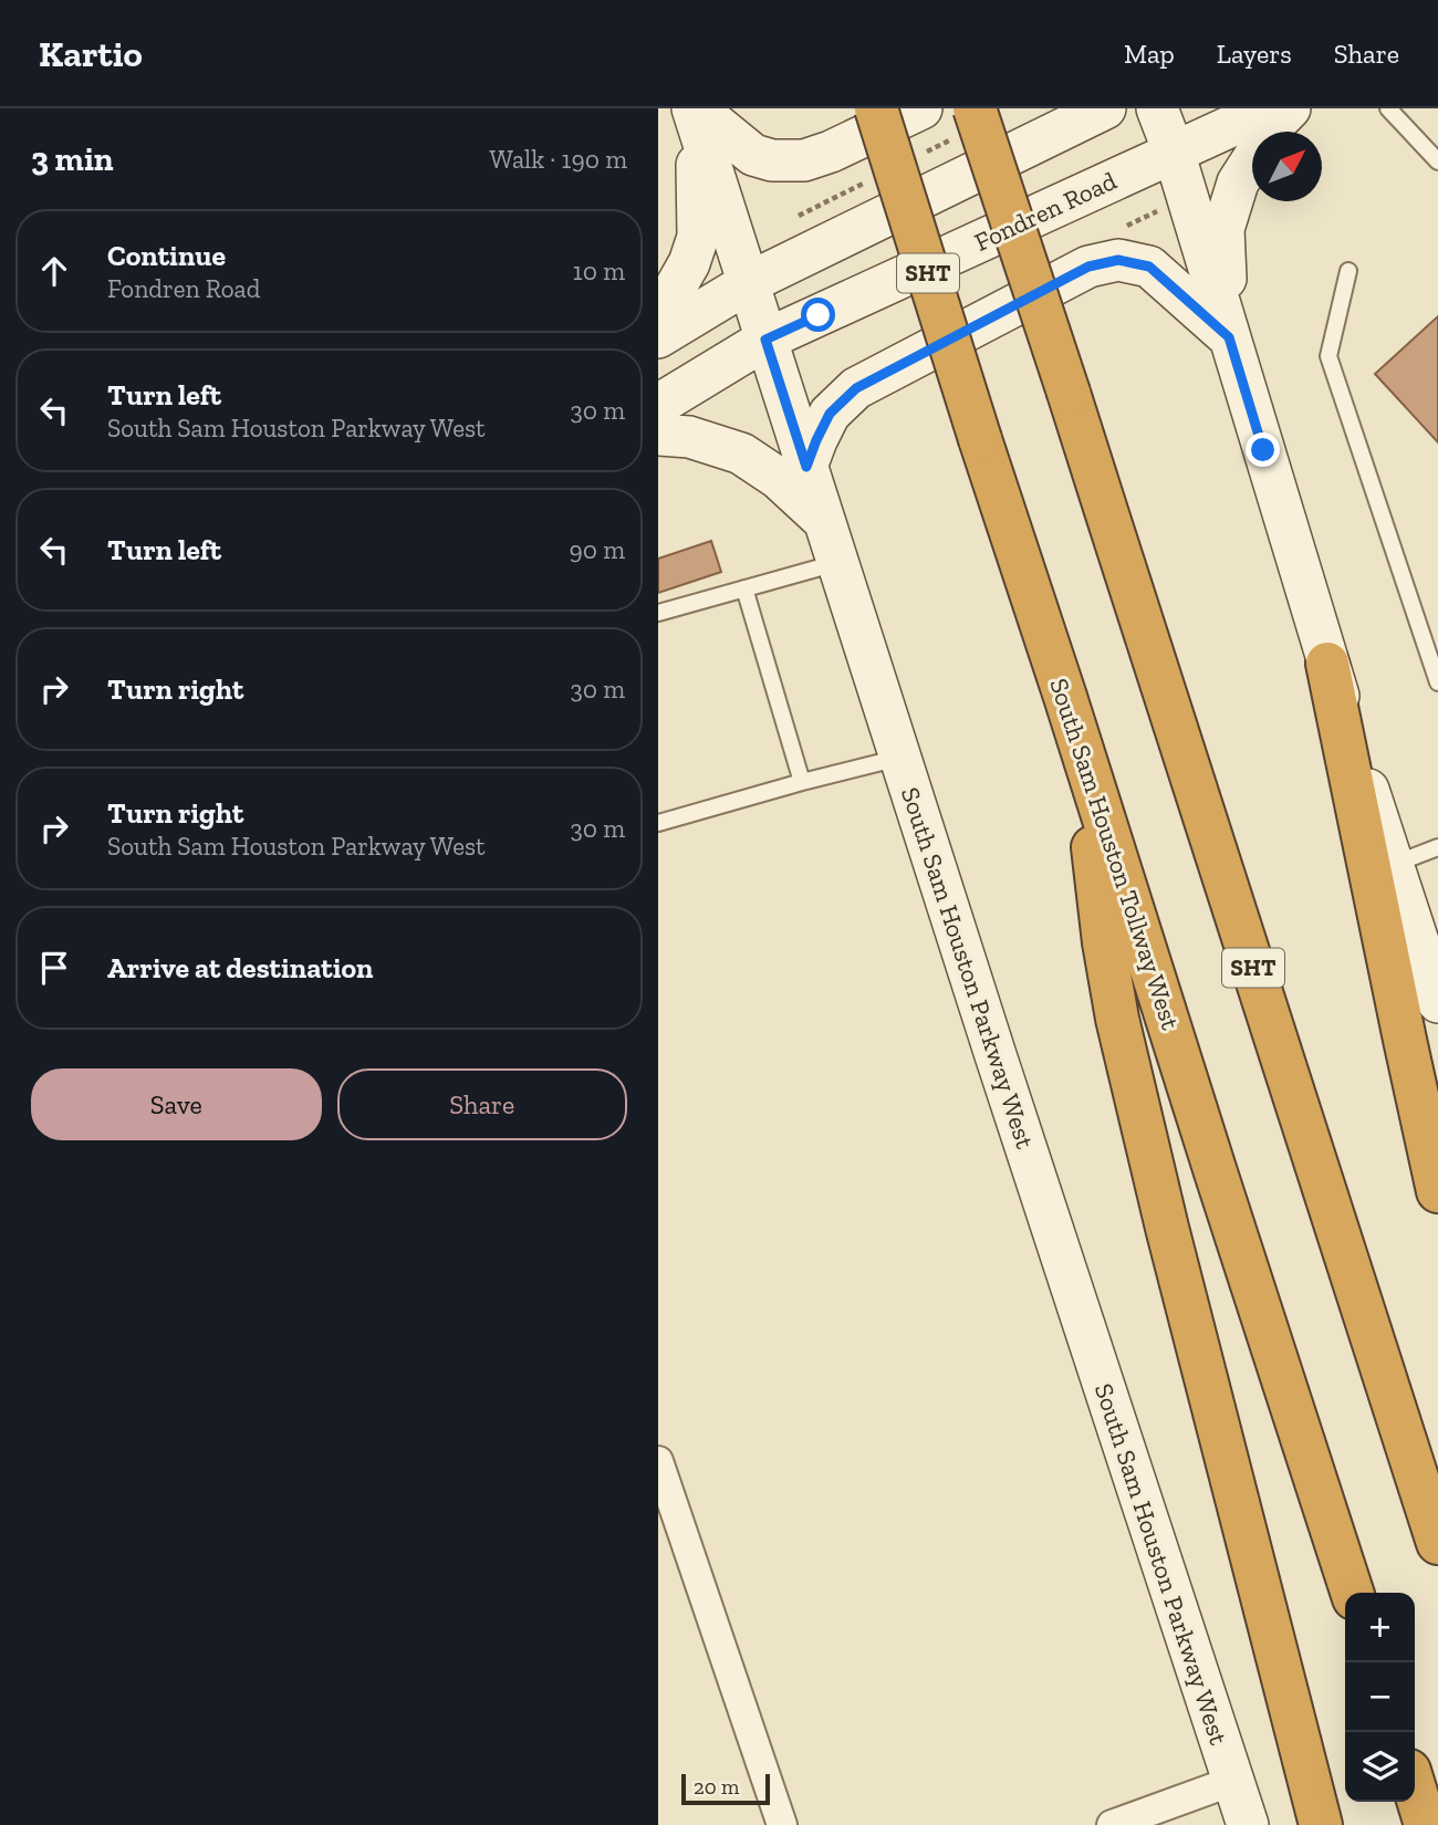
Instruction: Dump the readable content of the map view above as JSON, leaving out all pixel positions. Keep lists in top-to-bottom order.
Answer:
{
  "streets": {
    "highway": ["SHT", "South Sam Houston Tollway West"],
    "main road": ["Fondren Road", "South Sam Houston Parkway West"]
  },
  "crossings": [
    ["Fondren Road", "South Sam Houston Parkway West"]
  ],
  "scale_bar": "20 m",
  "north": "top right",
  "page": {
    "header": "Kartio",
    "nav": ["Map", "Layers", "Share"],
    "heading": ["3 min", "Walk · 190 m"],
    "list": [
      ["Continue", "Fondren Road", "10 m"],
      ["Turn left", "South Sam Houston Parkway West", "30 m"],
      ["Turn left", "90 m"],
      ["Turn right", "30 m"],
      ["Turn right", "South Sam Houston Parkway West", "30 m"],
      "Arrive at destination"
    ],
    "buttons": ["Save", "Share"],
    "map_buttons": ["+", "−"],
    "scale": "20 m"
  }
}
